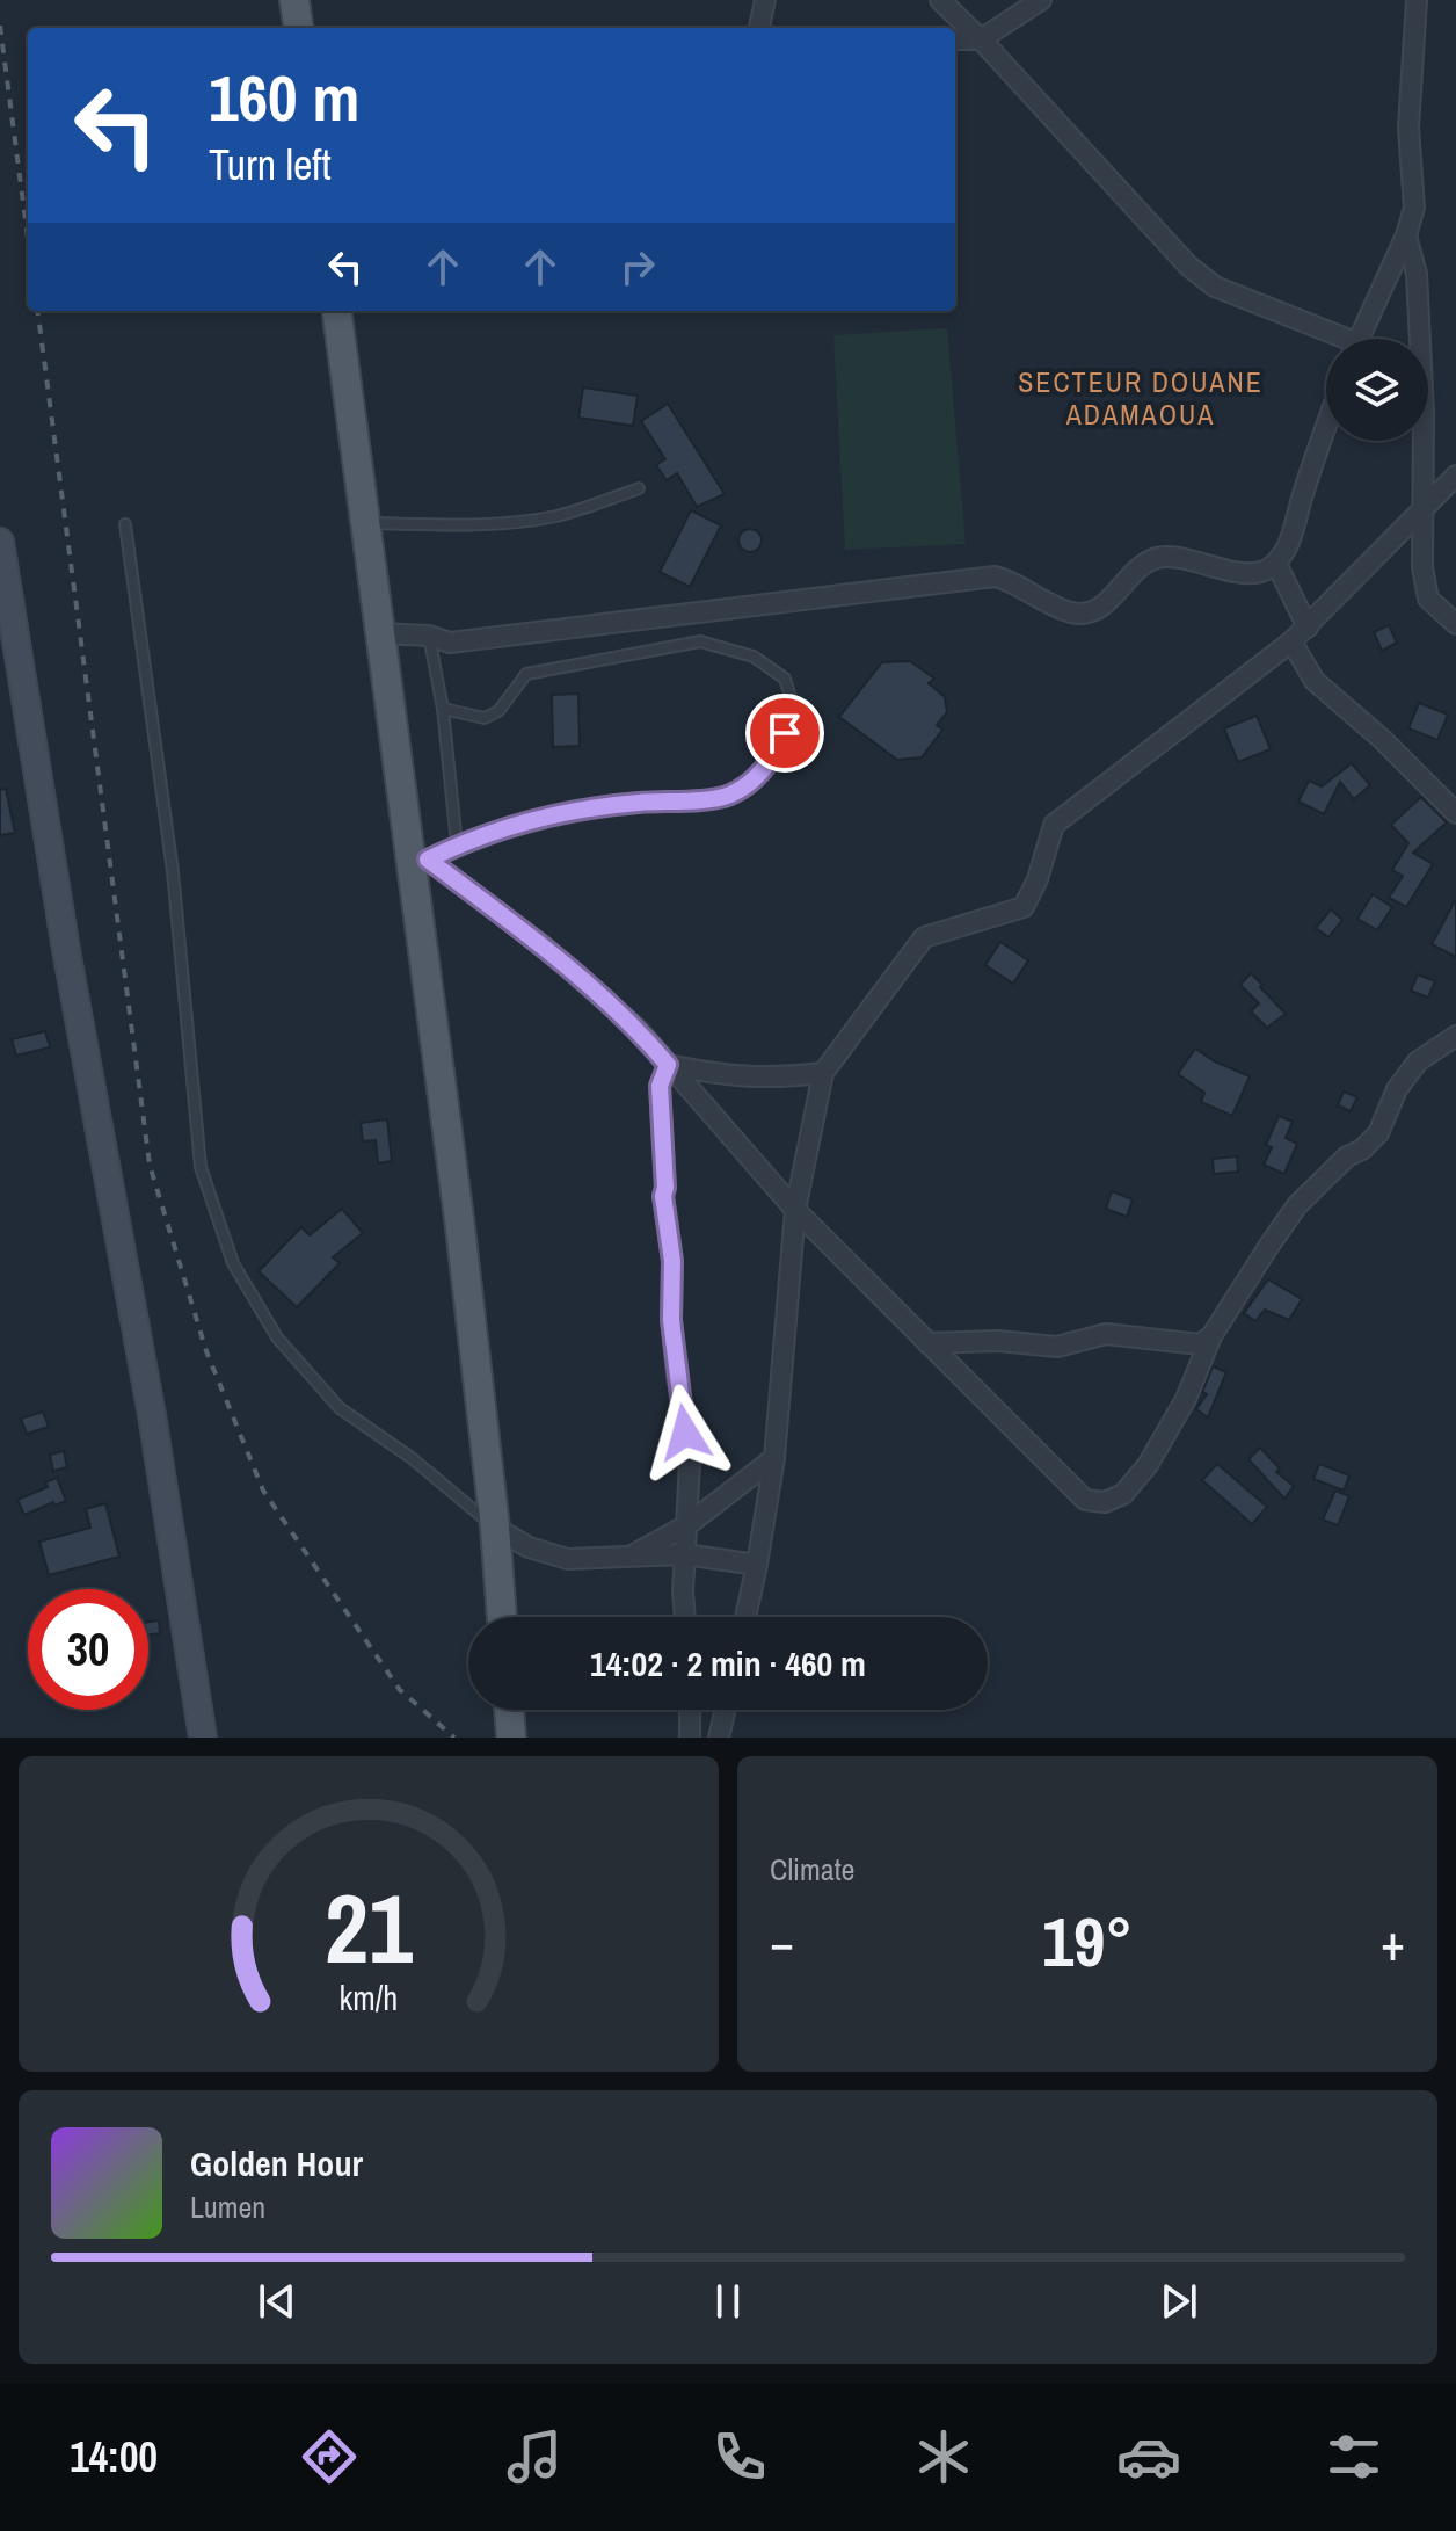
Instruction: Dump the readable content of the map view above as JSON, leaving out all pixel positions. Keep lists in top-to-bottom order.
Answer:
{
  "districts": ["SECTEUR DOUANE ADAMAOUA"],
  "page": {
    "turn": ["160 m", "Turn left"],
    "limit": "30",
    "trip": "14:02 · 2 min · 460 m",
    "tile": "Climate",
    "heat": ["−", "19°", "+"],
    "song": ["Golden Hour", "Lumen"],
    "tabs": "14:00",
    "gauge": ["21", "km/h"]
  }
}
